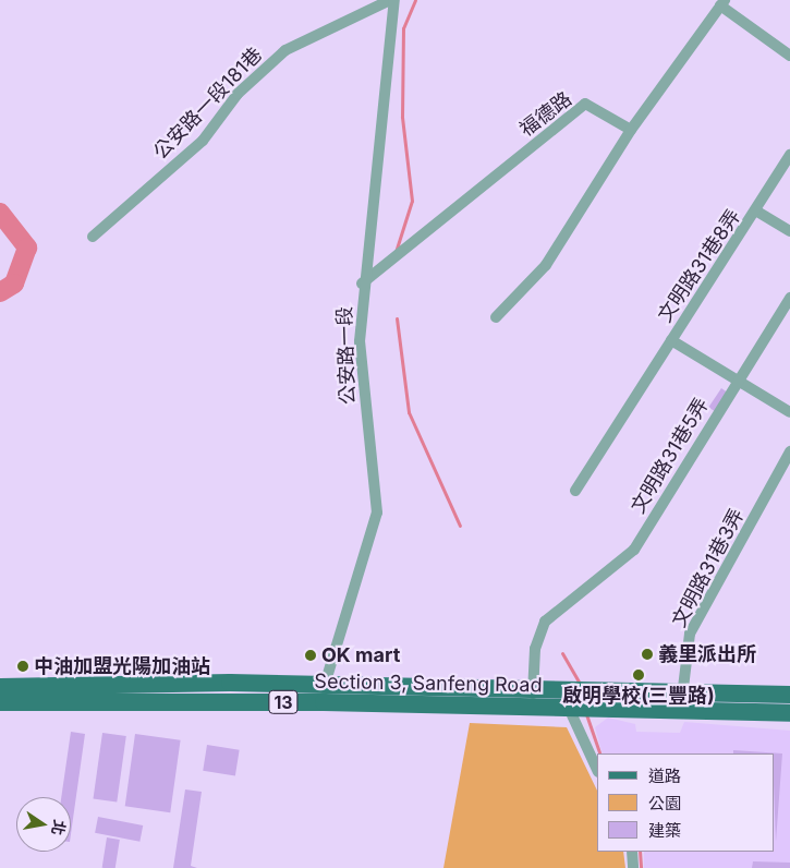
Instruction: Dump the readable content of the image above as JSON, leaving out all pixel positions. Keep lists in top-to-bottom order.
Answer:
{
  "streets": {
    "main road": ["Section 3, Sanfeng Road", "13"],
    "street": [
      "公安路一段181巷",
      "福德路",
      "文明路31巷8弄",
      "公安路一段",
      "文明路31巷5弄",
      "文明路31巷3弄"
    ]
  },
  "crossings": [
    ["福德路", "公安路一段"],
    ["公安路一段", "Section 3, Sanfeng Road"],
    ["文明路31巷5弄", "Section 3, Sanfeng Road"],
    ["文明路31巷3弄", "Section 3, Sanfeng Road"]
  ],
  "places": [
    "義里派出所",
    "OK mart",
    "中油加盟光陽加油站",
    "啟明學校(三豐路)"
  ],
  "legend": ["道路", "公園", "建築"],
  "north": "right"
}
